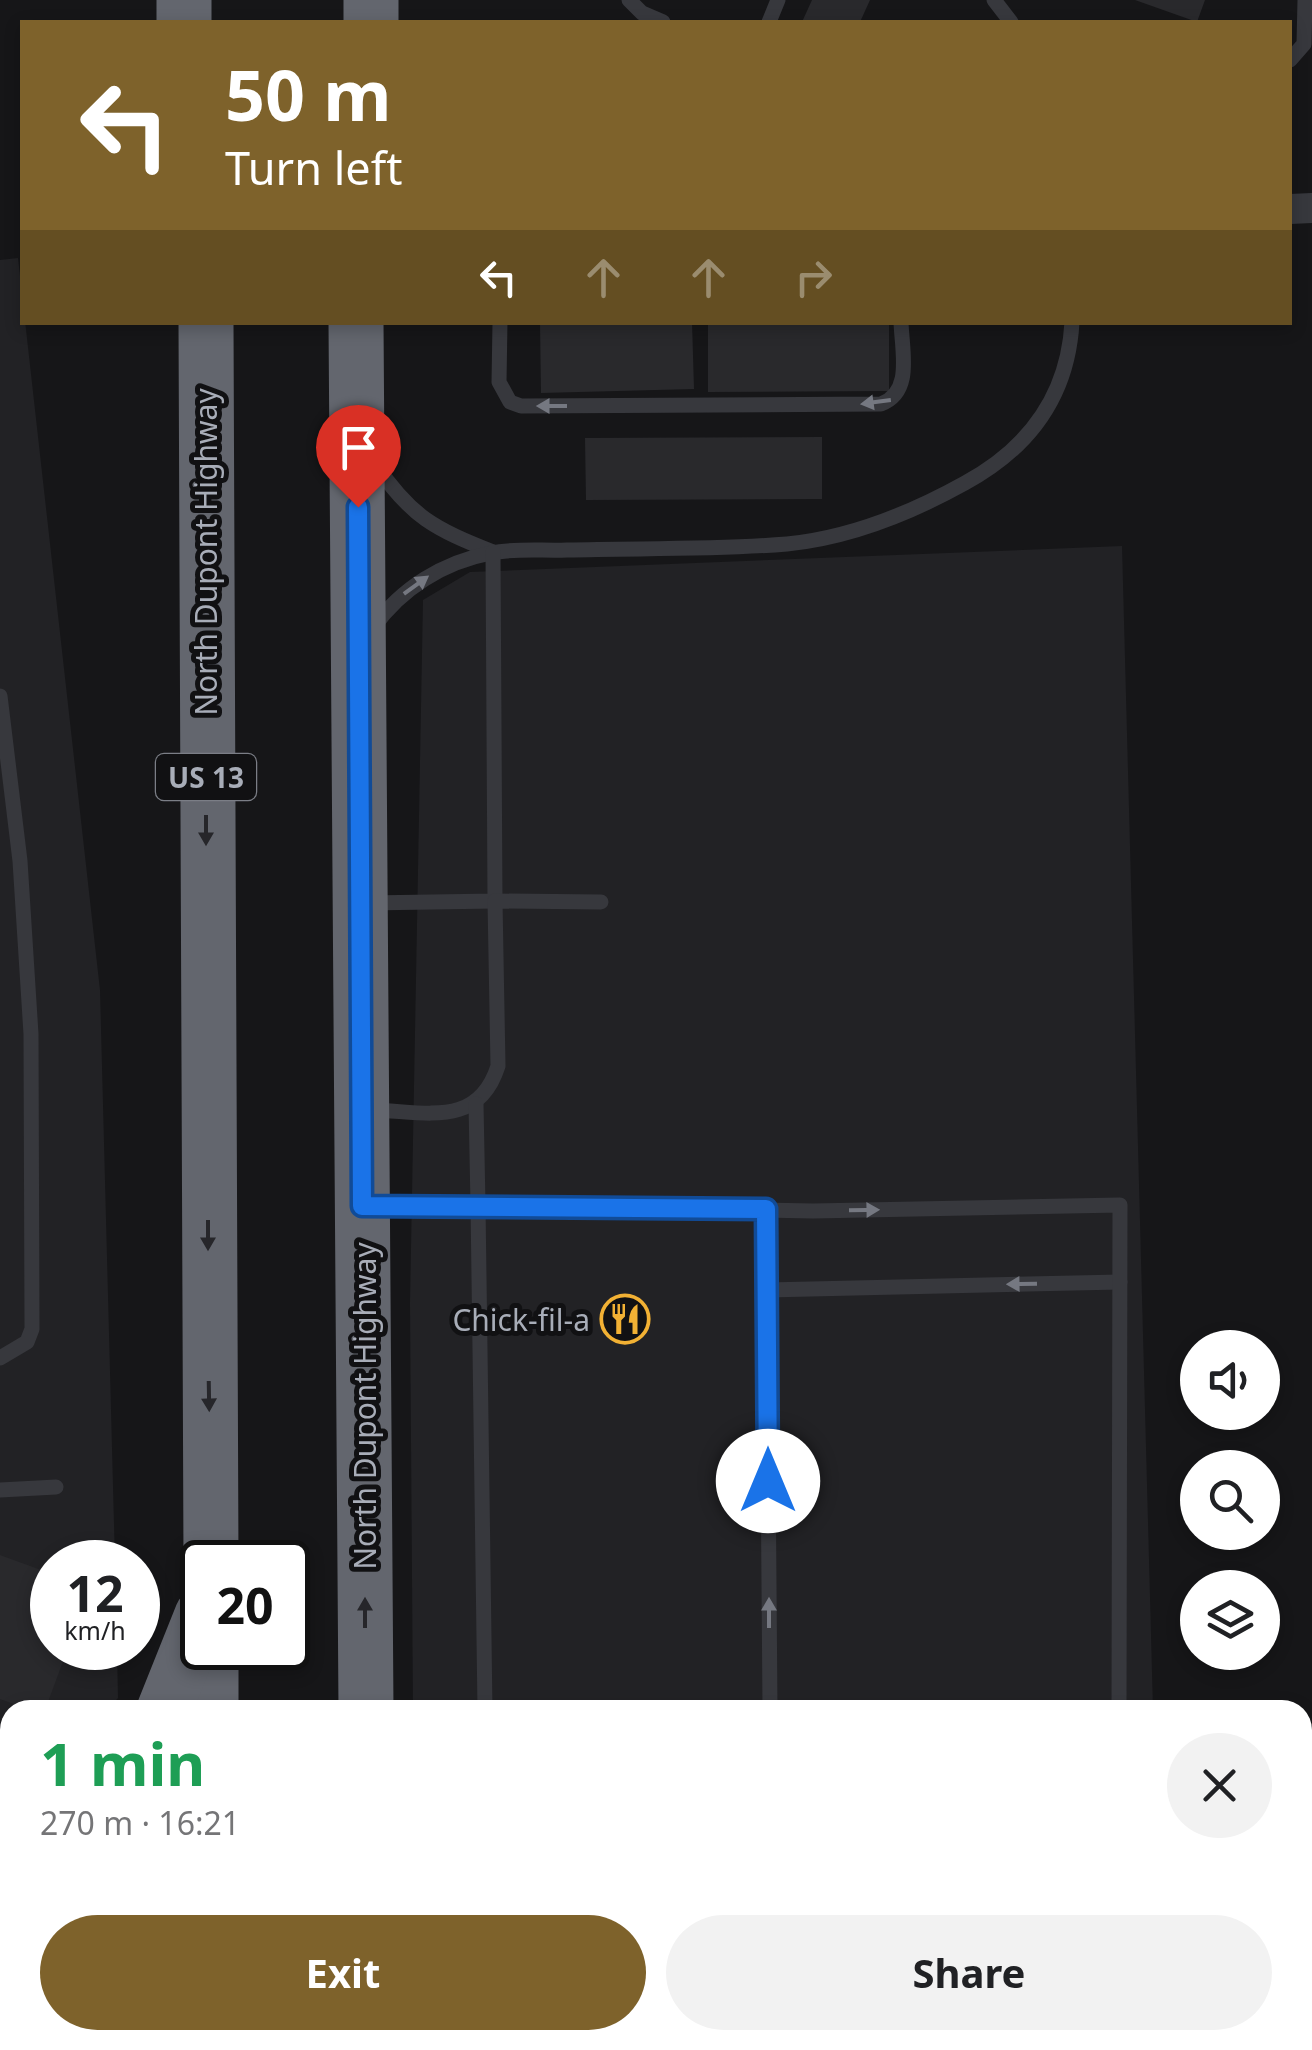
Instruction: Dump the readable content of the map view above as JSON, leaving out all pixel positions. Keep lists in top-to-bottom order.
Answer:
{
  "streets": {
    "highway": ["North Dupont Highway", "US 13"]
  },
  "places": {
    "restaurant": ["Chick-fil-a"]
  },
  "page": {
    "turn": ["50 m", "Turn left"],
    "speed": "12 km/h",
    "limit": "20",
    "heading": ["1 min", "270 m · 16:21"],
    "buttons": ["Exit", "Share"]
  }
}
